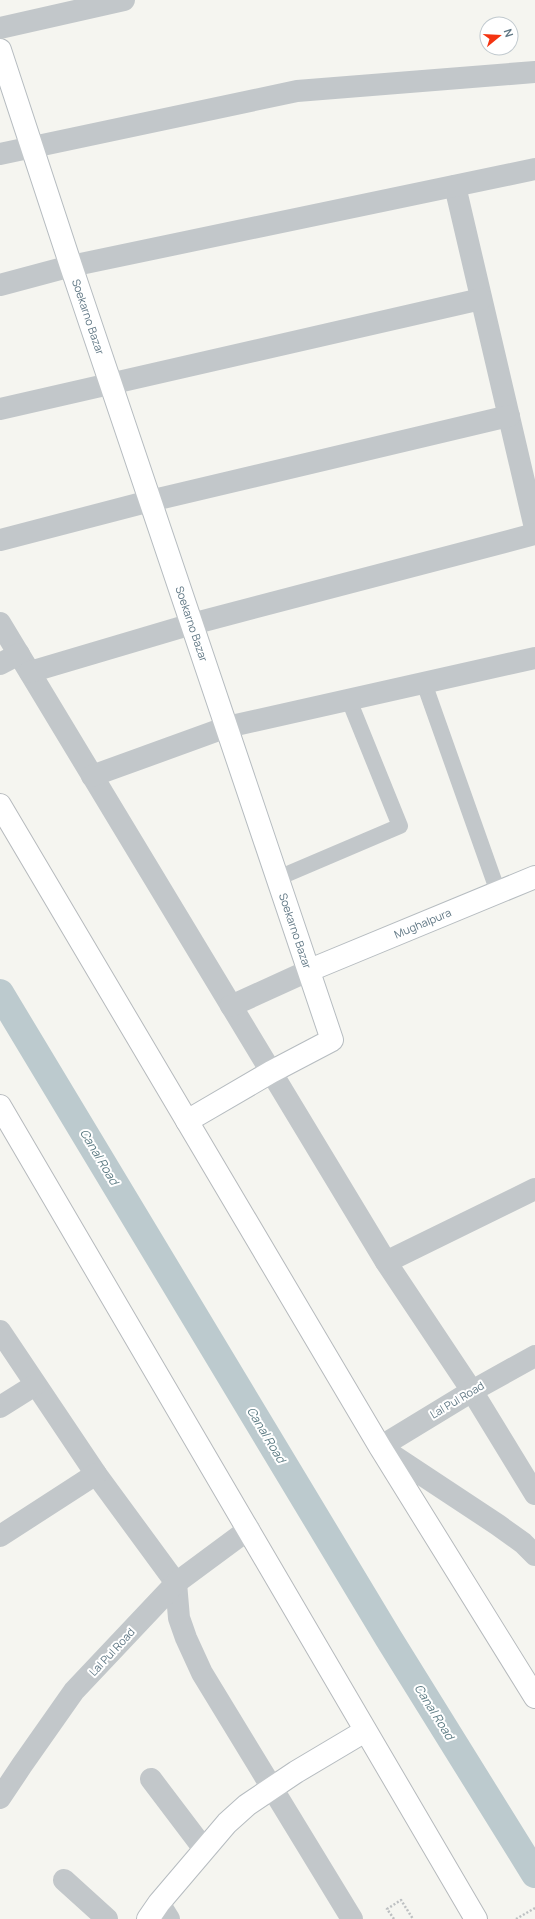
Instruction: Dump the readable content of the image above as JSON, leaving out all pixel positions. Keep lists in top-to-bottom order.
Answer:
{
  "streets": {
    "main road": ["Soekarno Bazar", "Mughalpura"],
    "street": ["Lal Pul Road"]
  },
  "crossings": [
    ["Soekarno Bazar", "Mughalpura"]
  ],
  "water": ["Canal Road"],
  "north": "right"
}
